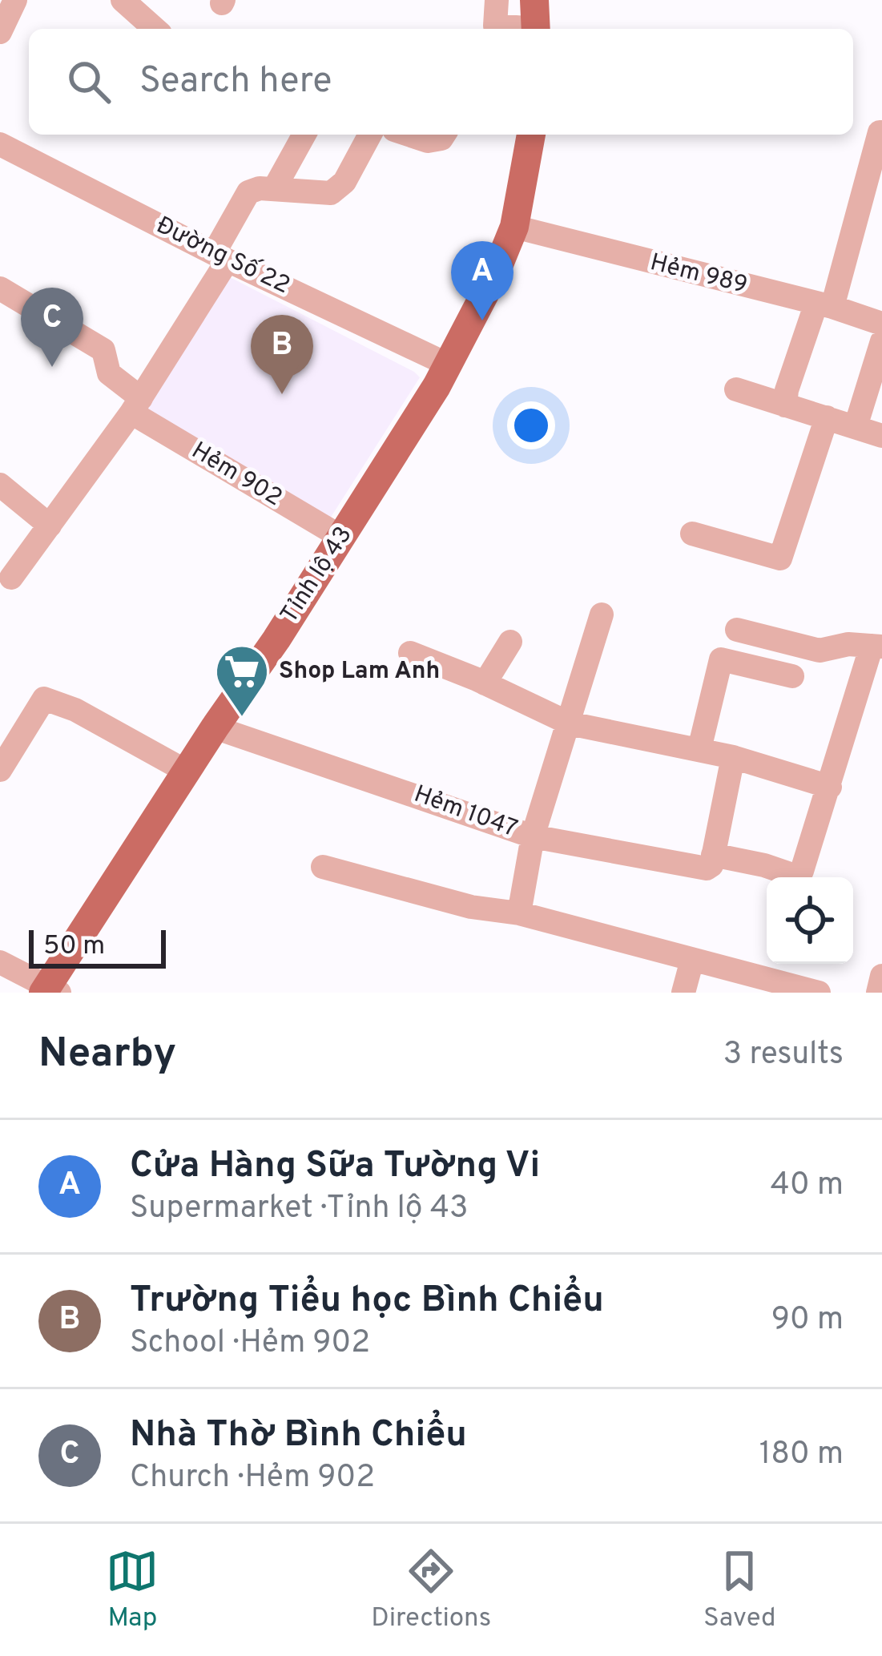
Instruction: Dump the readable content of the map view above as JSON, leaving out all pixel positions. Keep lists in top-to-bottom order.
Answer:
{
  "streets": {
    "main road": ["Tỉnh lộ 43"],
    "street": [
      "Đường Số 22",
      "Hẻm 989",
      "Hẻm 902",
      "Hẻm 1047"
    ]
  },
  "crossings": [
    ["Đường Số 22", "Tỉnh lộ 43"],
    ["Hẻm 989", "Tỉnh lộ 43"],
    ["Hẻm 902", "Tỉnh lộ 43"],
    ["Tỉnh lộ 43", "Hẻm 1047"]
  ],
  "places": {
    "supermarket": ["Shop Lam Anh"]
  },
  "scale_bar": "50 m",
  "page": {
    "search": "Search here",
    "pins": ["A", "C", "B"],
    "scale": "50 m",
    "heading": ["Nearby", "3 results"],
    "list": [
      {
        "mark": "A",
        "name": "Cửa Hàng Sữa Tường Vi",
        "note": "Supermarket · Tỉnh lộ 43",
        "value": "40 m"
      },
      {
        "mark": "B",
        "name": "Trường Tiểu học Bình Chiểu",
        "note": "School · Hẻm 902",
        "value": "90 m"
      },
      {
        "mark": "C",
        "name": "Nhà Thờ Bình Chiểu",
        "note": "Church · Hẻm 902",
        "value": "180 m"
      }
    ],
    "nav": ["Map", "Directions", "Saved"]
  }
}
